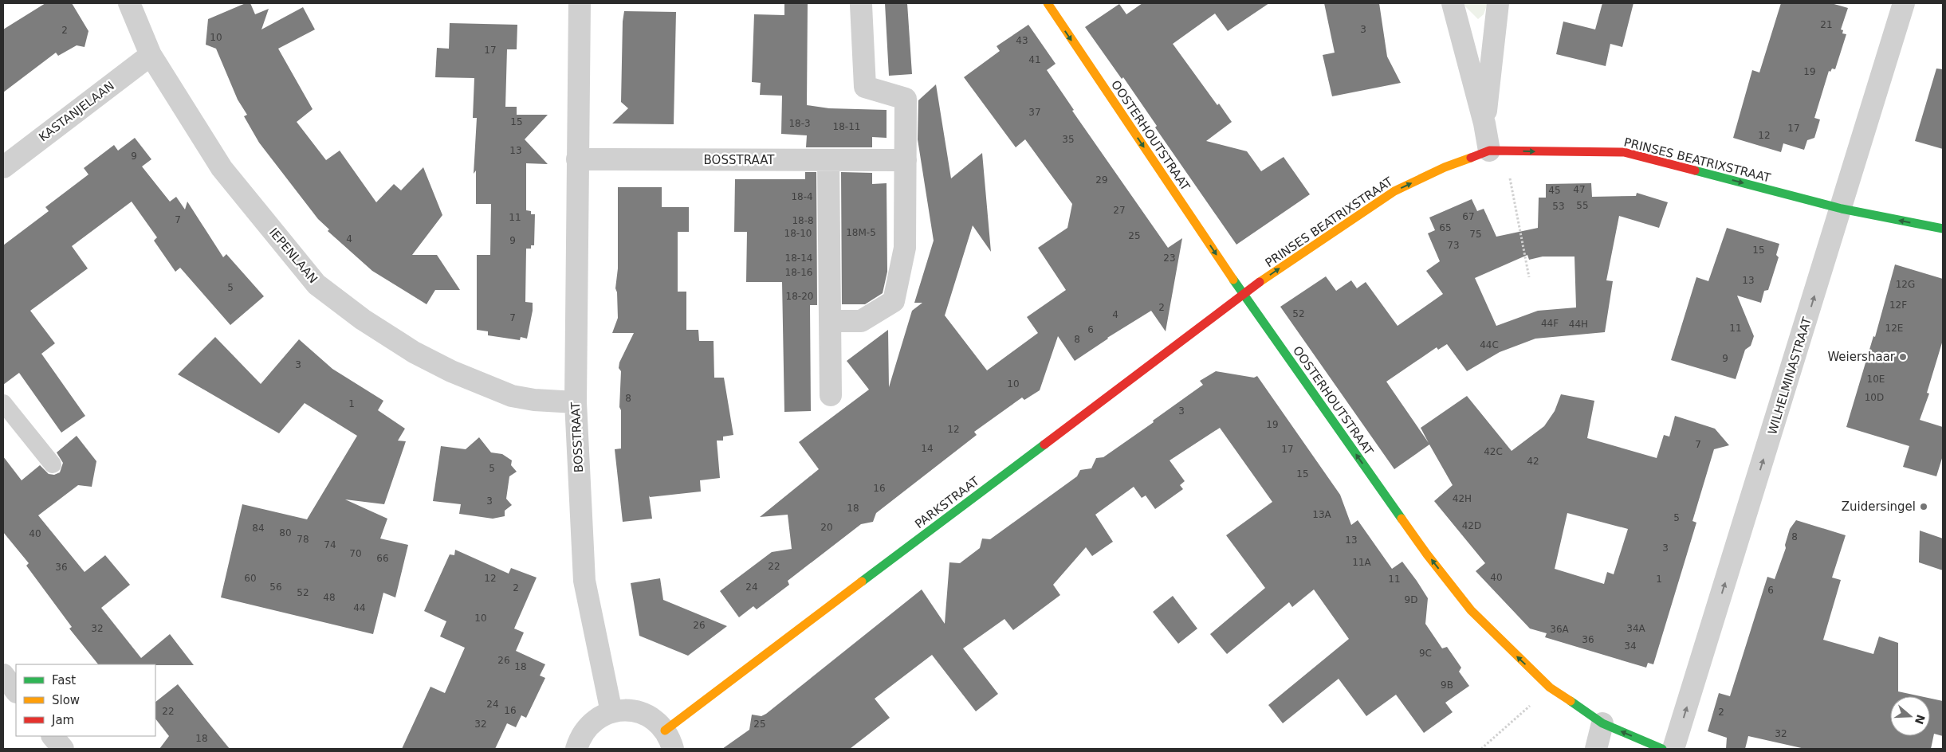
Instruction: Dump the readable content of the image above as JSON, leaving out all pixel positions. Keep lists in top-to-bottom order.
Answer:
{
  "streets": {
    "street": [
      "KASTANJELAAN",
      "OOSTERHOUTSTRAAT",
      "BOSSTRAAT",
      "PRINSES BEATRIXSTRAAT",
      "IEPENLAAN",
      "WILHELMINASTRAAT",
      "PARKSTRAAT"
    ]
  },
  "crossings": [
    ["KASTANJELAAN", "IEPENLAAN"],
    ["OOSTERHOUTSTRAAT", "PRINSES BEATRIXSTRAAT"],
    ["OOSTERHOUTSTRAAT", "PARKSTRAAT"],
    ["BOSSTRAAT", "IEPENLAAN"],
    ["PRINSES BEATRIXSTRAAT", "WILHELMINASTRAAT"],
    ["PRINSES BEATRIXSTRAAT", "PARKSTRAAT"]
  ],
  "one_way": ["WILHELMINASTRAAT"],
  "places": ["Weiershaar", "Zuidersingel"],
  "house_numbers": [
    "21",
    "3",
    "2",
    "10",
    "43",
    "17",
    "41",
    "19",
    "37",
    "15",
    "18-3",
    "18-11",
    "17",
    "12",
    "35",
    "13",
    "9",
    "29",
    "47",
    "45",
    "18-4",
    "55",
    "53",
    "27",
    "67",
    "11",
    "7",
    "18-8",
    "65",
    "18M-5",
    "18-10",
    "75",
    "25",
    "4",
    "9",
    "73",
    "15",
    "18-14",
    "23",
    "18-16",
    "13",
    "12G",
    "5",
    "18-20",
    "12F",
    "2",
    "52",
    "4",
    "7",
    "44F",
    "44H",
    "11",
    "12E",
    "6",
    "8",
    "44C",
    "9",
    "3",
    "10E",
    "10",
    "10D",
    "8",
    "1",
    "3",
    "19",
    "12",
    "7",
    "14",
    "17",
    "42C",
    "42",
    "5",
    "15",
    "16",
    "42H",
    "3",
    "18",
    "13A",
    "5",
    "42D",
    "20",
    "84",
    "80",
    "40",
    "8",
    "78",
    "13",
    "74",
    "3",
    "70",
    "66",
    "11A",
    "22",
    "36",
    "40",
    "60",
    "12",
    "11",
    "1",
    "56",
    "24",
    "2",
    "6",
    "52",
    "48",
    "9D",
    "44",
    "10",
    "26",
    "32",
    "34A",
    "36A",
    "36",
    "34",
    "9C",
    "26",
    "18",
    "9B",
    "24",
    "16",
    "22",
    "2",
    "32",
    "25",
    "32",
    "18"
  ],
  "legend": ["Fast", "Slow", "Jam"],
  "north": "right"
}
